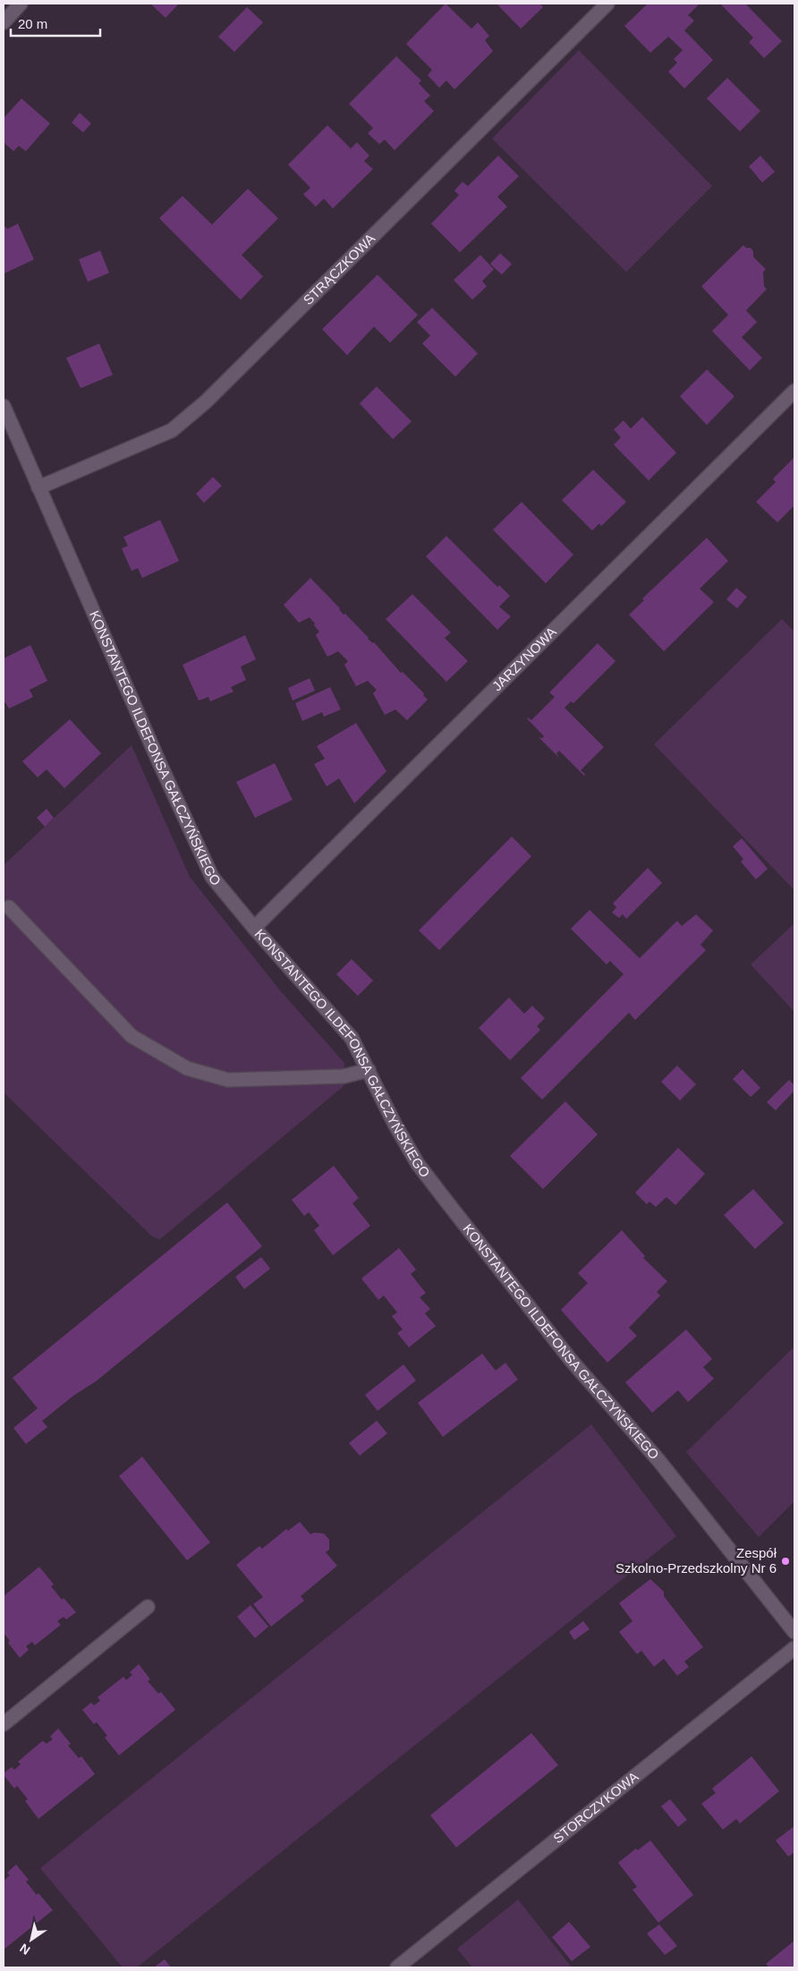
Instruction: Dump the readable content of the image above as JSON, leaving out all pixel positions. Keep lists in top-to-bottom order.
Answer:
{
  "streets": {
    "street": [
      "STRĄCZKOWA",
      "JARZYNOWA",
      "KONSTANTEGO ILDEFONSA GAŁCZYŃSKIEGO",
      "STORCZYKOWA"
    ]
  },
  "crossings": [
    ["STRĄCZKOWA", "KONSTANTEGO ILDEFONSA GAŁCZYŃSKIEGO"],
    ["JARZYNOWA", "KONSTANTEGO ILDEFONSA GAŁCZYŃSKIEGO"]
  ],
  "places": ["Zespół Szkolno-Przedszkolny Nr 6"],
  "scale_bar": "20 m",
  "north": "bottom left"
}
